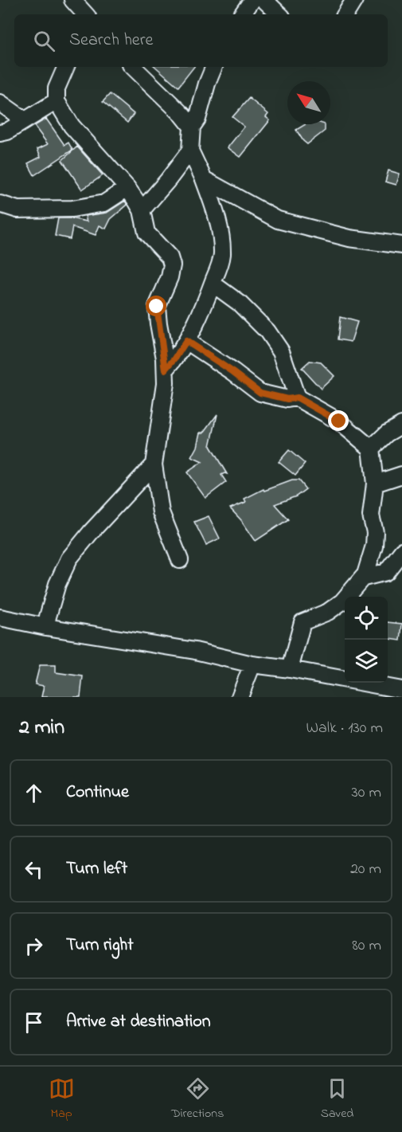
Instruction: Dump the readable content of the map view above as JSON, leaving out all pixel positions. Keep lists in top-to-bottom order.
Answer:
{
  "north": "top left",
  "page": {
    "search": "Search here",
    "heading": ["2 min", "Walk · 130 m"],
    "list": [
      ["Continue", "30 m"],
      ["Turn left", "20 m"],
      ["Turn right", "80 m"],
      "Arrive at destination"
    ],
    "nav": ["Map", "Directions", "Saved"]
  }
}
